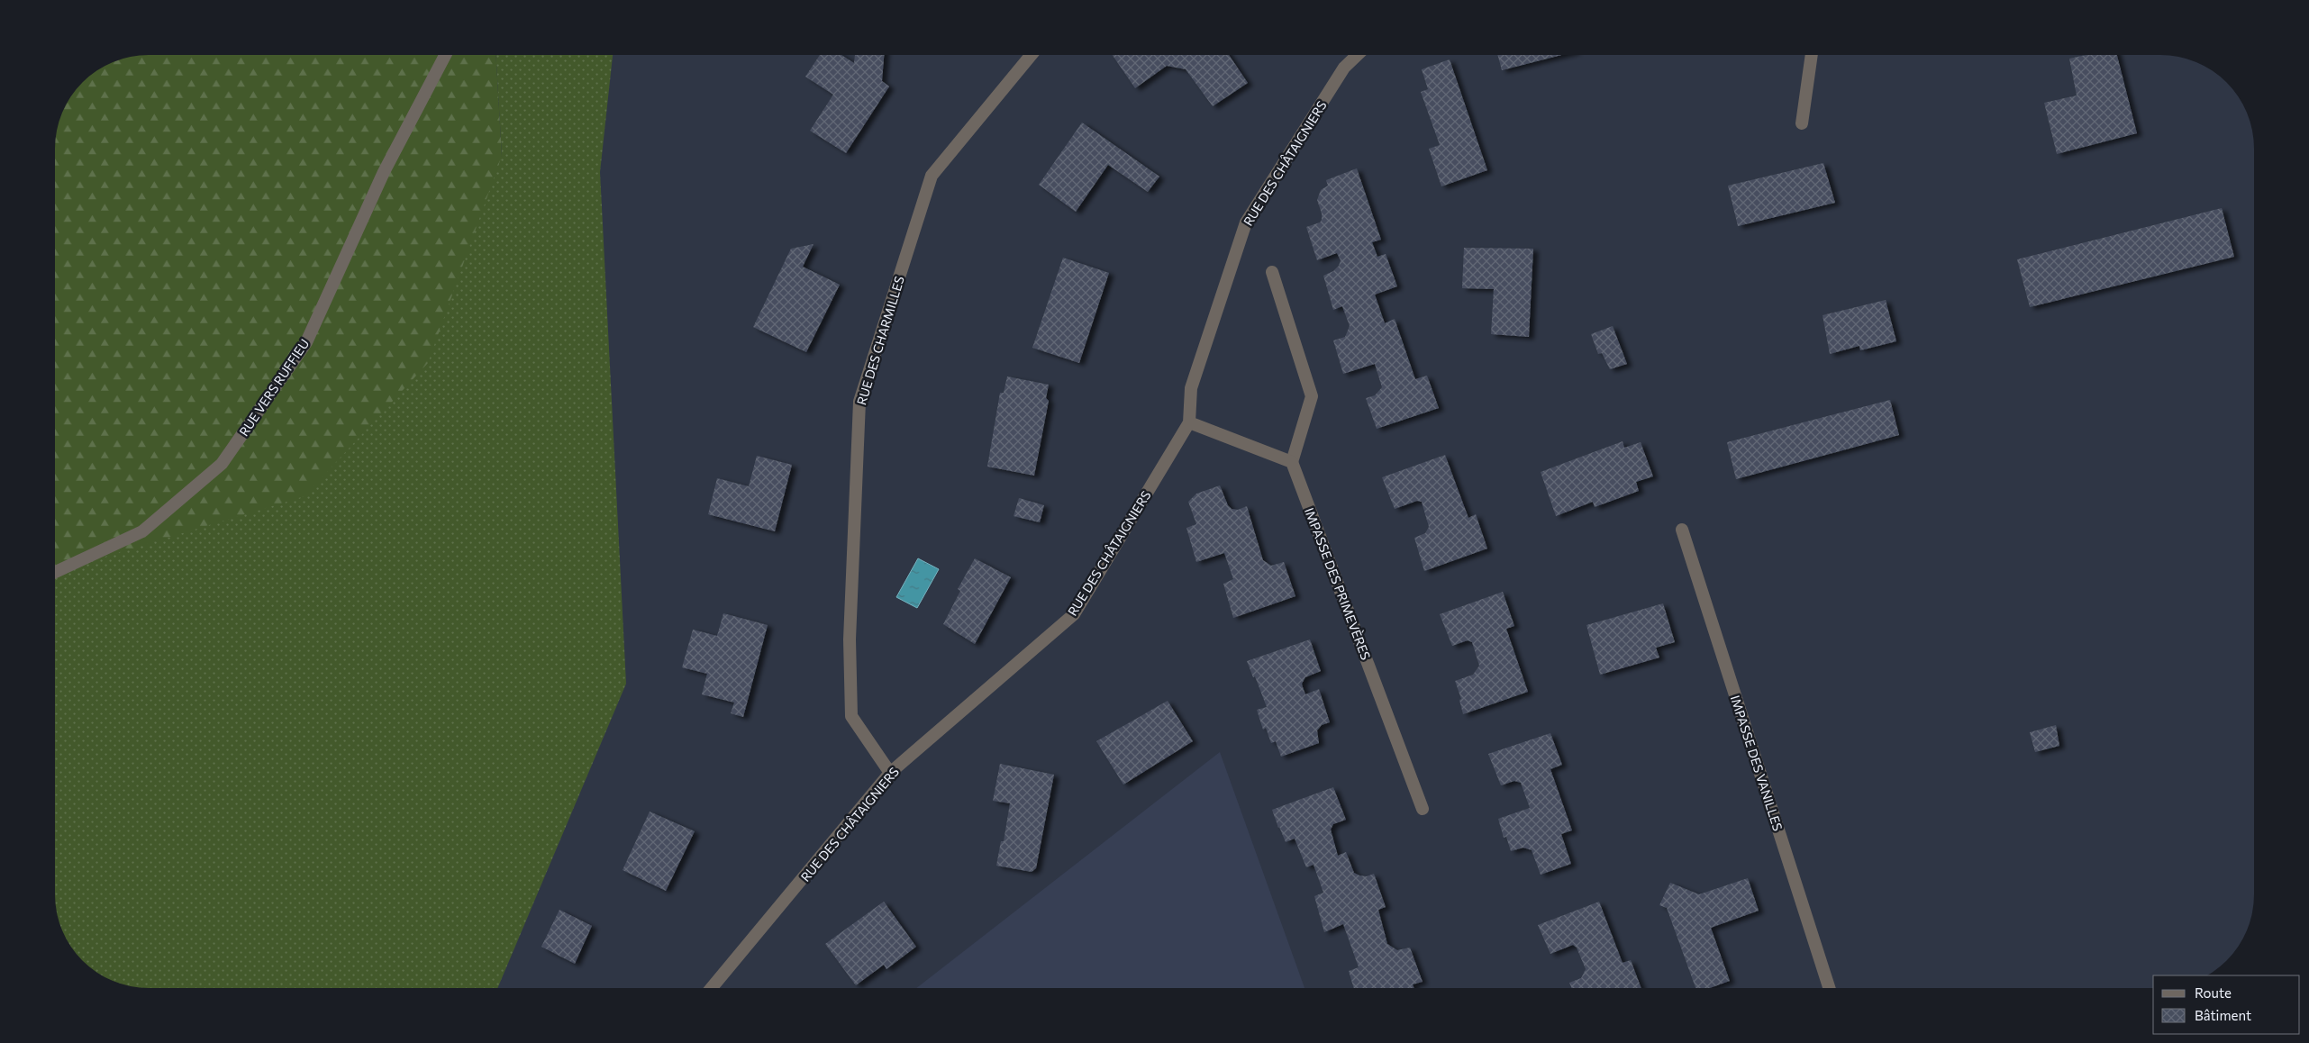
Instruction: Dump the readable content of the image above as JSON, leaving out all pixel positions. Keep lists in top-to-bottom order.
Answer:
{
  "streets": {
    "street": [
      "RUE DES CHÂTAIGNIERS",
      "RUE DES CHARMILLES",
      "RUE VERS RUFFIEU",
      "IMPASSE DES PRIMEVÈRES",
      "IMPASSE DES VANILLES"
    ]
  },
  "crossings": [
    ["RUE DES CHÂTAIGNIERS", "RUE DES CHARMILLES"]
  ],
  "legend": ["Route", "Bâtiment"]
}
